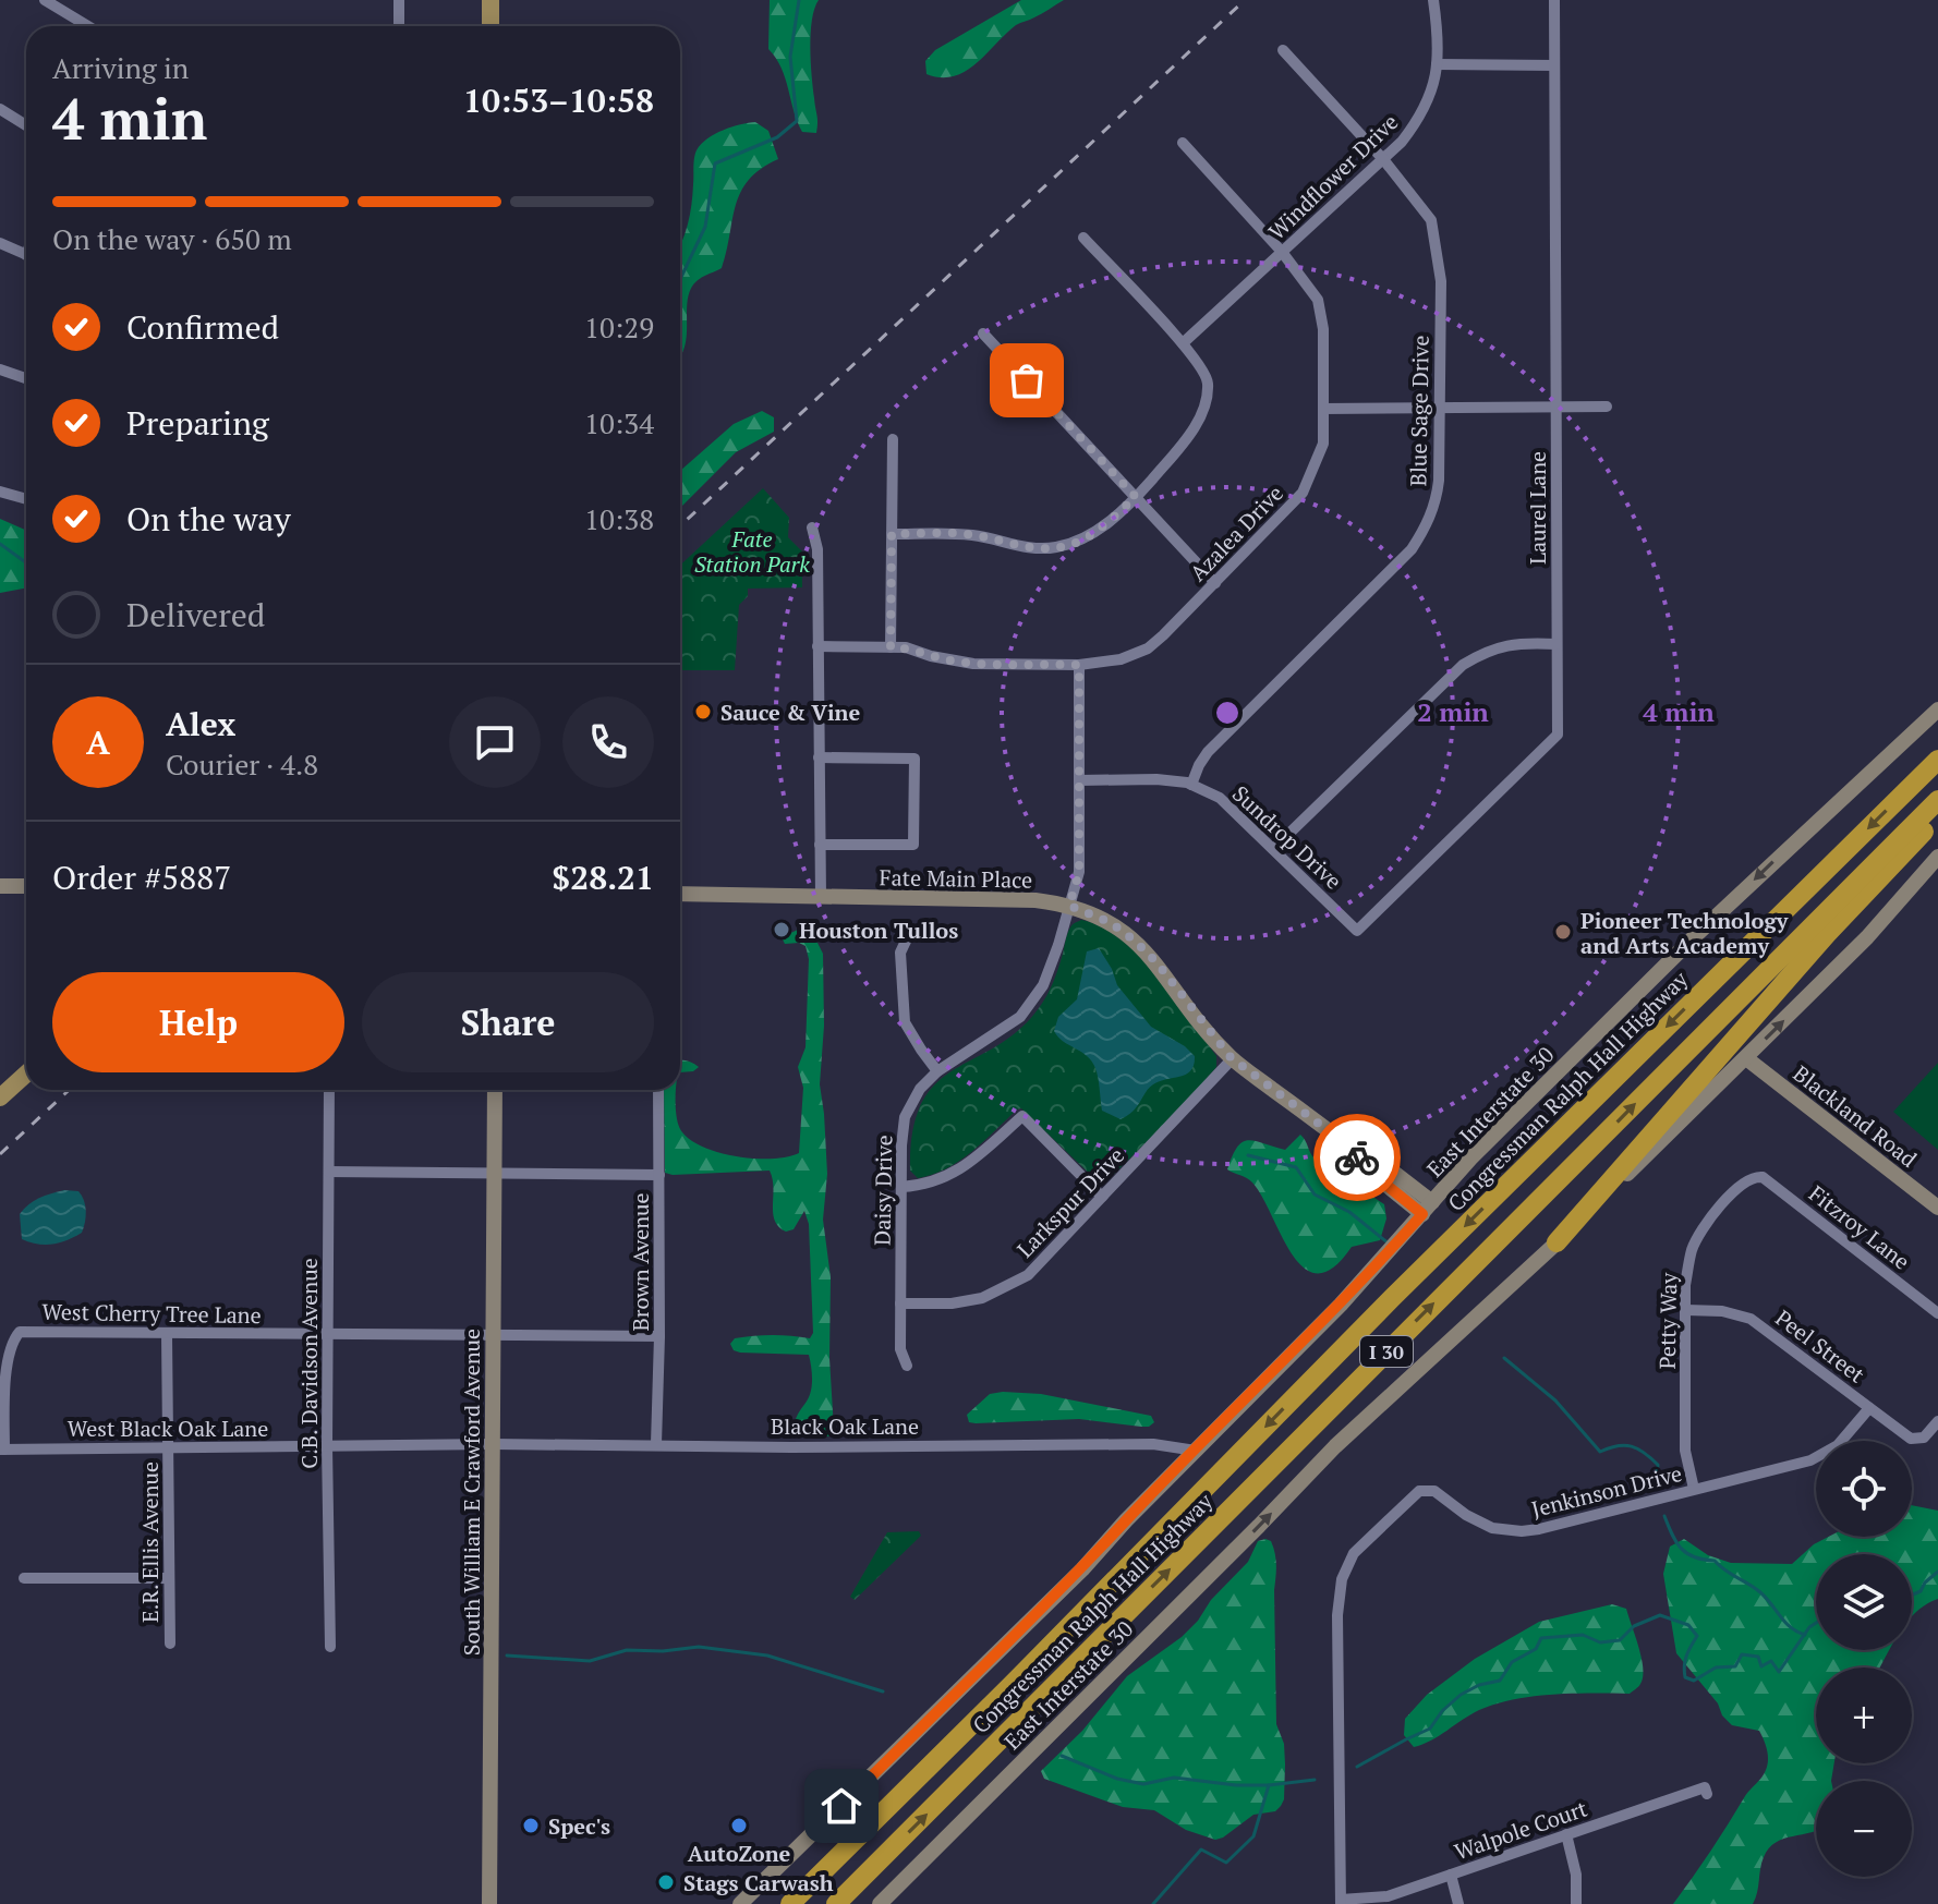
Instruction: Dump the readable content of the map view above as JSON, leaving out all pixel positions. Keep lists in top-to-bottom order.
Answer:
{
  "streets": {
    "highway": ["Congressman Ralph Hall Highway", "I 30"],
    "main road": [
      "Fate Main Place",
      "East Interstate 30",
      "Blackland Road",
      "South William E Crawford Avenue"
    ],
    "street": [
      "Windflower Drive",
      "Blue Sage Drive",
      "Laurel Lane",
      "Azalea Drive",
      "Sundrop Drive",
      "Daisy Drive",
      "Larkspur Drive",
      "Fitzroy Lane",
      "Brown Avenue",
      "West Cherry Tree Lane",
      "Petty Way",
      "Peel Street",
      "C.B. Davidson Avenue",
      "Black Oak Lane",
      "West Black Oak Lane",
      "Jenkinson Drive",
      "E.R. Ellis Avenue",
      "Walpole Court"
    ]
  },
  "crossings": [
    ["Windflower Drive", "Blue Sage Drive"],
    ["Windflower Drive", "Azalea Drive"],
    ["Blue Sage Drive", "Sundrop Drive"],
    ["Laurel Lane", "Sundrop Drive"],
    ["Azalea Drive", "Daisy Drive"],
    ["Sundrop Drive", "Daisy Drive"],
    ["Fate Main Place", "East Interstate 30"],
    ["Fate Main Place", "Daisy Drive"],
    ["Fate Main Place", "Larkspur Drive"],
    ["East Interstate 30", "Blackland Road"],
    ["East Interstate 30", "Black Oak Lane"],
    ["Daisy Drive", "Larkspur Drive"],
    ["Fitzroy Lane", "Petty Way"],
    ["Brown Avenue", "West Cherry Tree Lane"],
    ["Brown Avenue", "Black Oak Lane"],
    ["West Cherry Tree Lane", "C.B. Davidson Avenue"],
    ["West Cherry Tree Lane", "West Black Oak Lane"],
    ["West Cherry Tree Lane", "South William E Crawford Avenue"],
    ["West Cherry Tree Lane", "E.R. Ellis Avenue"],
    ["Petty Way", "Peel Street"],
    ["Petty Way", "Jenkinson Drive"],
    ["Peel Street", "Jenkinson Drive"],
    ["C.B. Davidson Avenue", "West Black Oak Lane"],
    ["Black Oak Lane", "West Black Oak Lane"],
    ["Black Oak Lane", "South William E Crawford Avenue"],
    ["West Black Oak Lane", "South William E Crawford Avenue"],
    ["West Black Oak Lane", "E.R. Ellis Avenue"],
    ["Jenkinson Drive", "Walpole Court"]
  ],
  "parks": ["Fate Station Park"],
  "places": [
    "Sauce & Vine",
    "Houston Tullos",
    "Pioneer Technology and Arts Academy",
    "Spec's",
    "AutoZone",
    "Stags Carwash"
  ],
  "page": {
    "heading": ["4 min", "Arriving in", "10:53–10:58"],
    "panel": [
      "Alex",
      "Courier · 4.8",
      "Order #5887",
      "$28.21"
    ],
    "bar": "On the way · 650 m",
    "list": [
      ["Confirmed", "10:29"],
      ["Preparing", "10:34"],
      ["On the way", "10:38"],
      "Delivered"
    ],
    "round": "A",
    "buttons": ["Help", "Share"],
    "map_buttons": ["+", "−"]
  },
  "rings": ["2 min", "4 min"]
}
